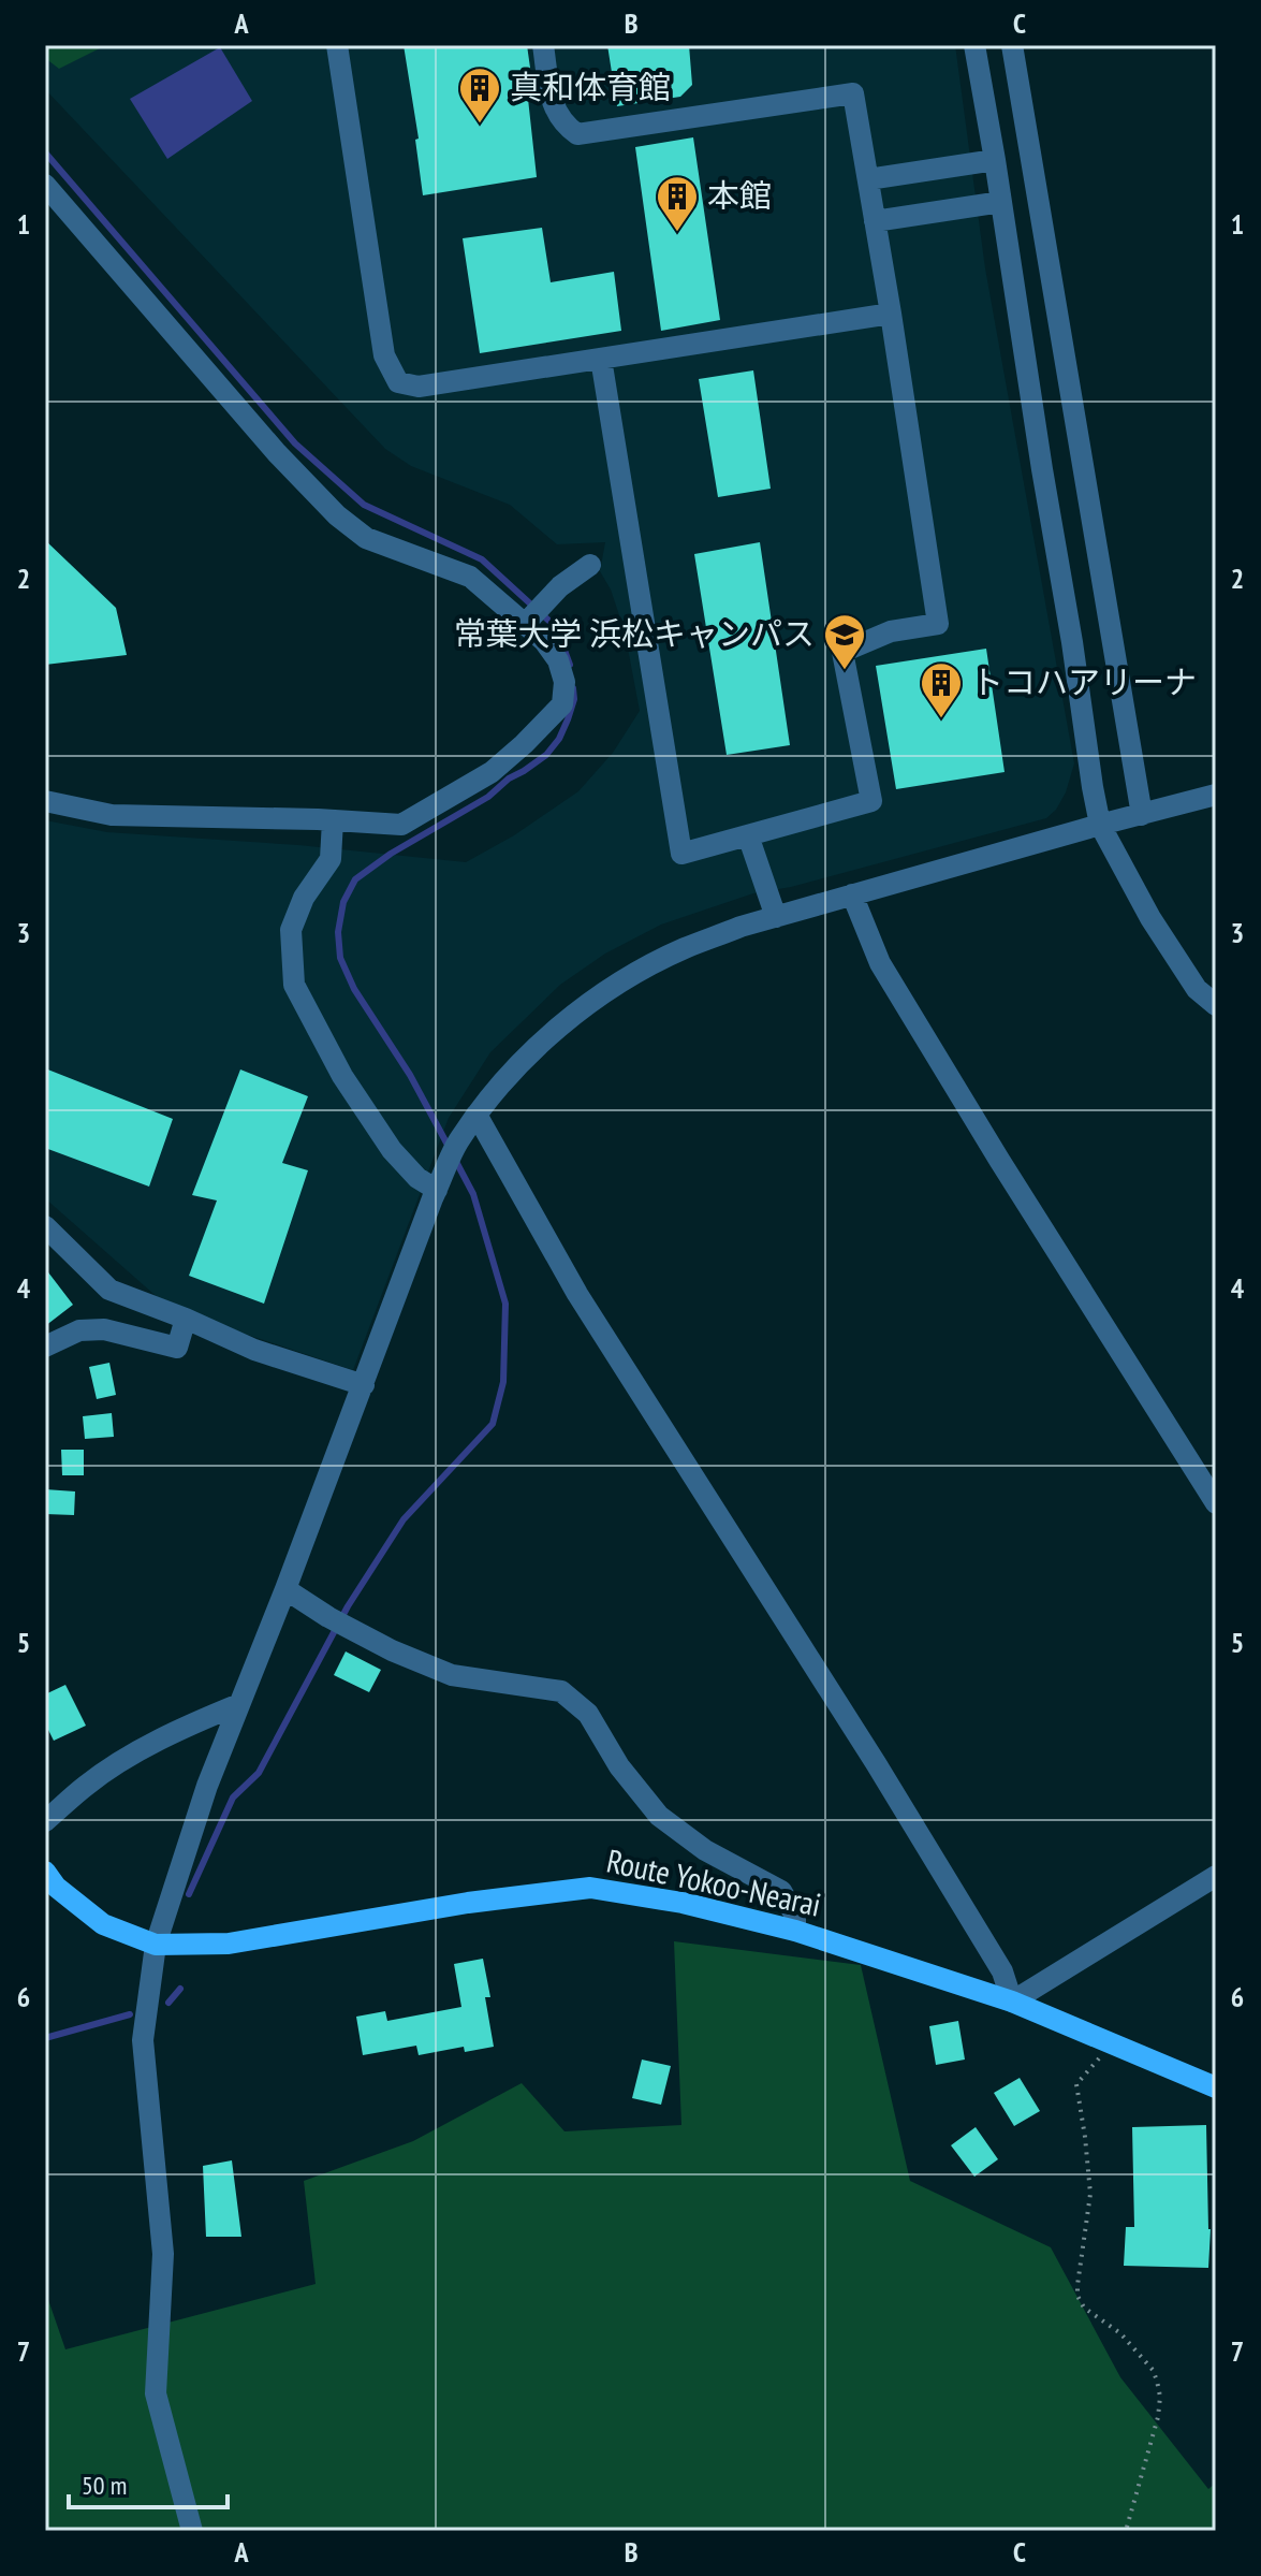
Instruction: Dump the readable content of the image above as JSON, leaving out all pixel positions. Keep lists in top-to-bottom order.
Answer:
{
  "streets": {
    "main road": ["Route Yokoo-Nearai"]
  },
  "places": {
    "building": ["真和体育館", "本館", "トコハアリーナ"],
    "school or university": ["常葉大学 浜松キャンパス"]
  },
  "scale_bar": "50 m",
  "grid": {
    "columns": ["A", "B", "C"],
    "rows": [
      "1",
      "2",
      "3",
      "4",
      "5",
      "6",
      "7"
    ]
  }
}
